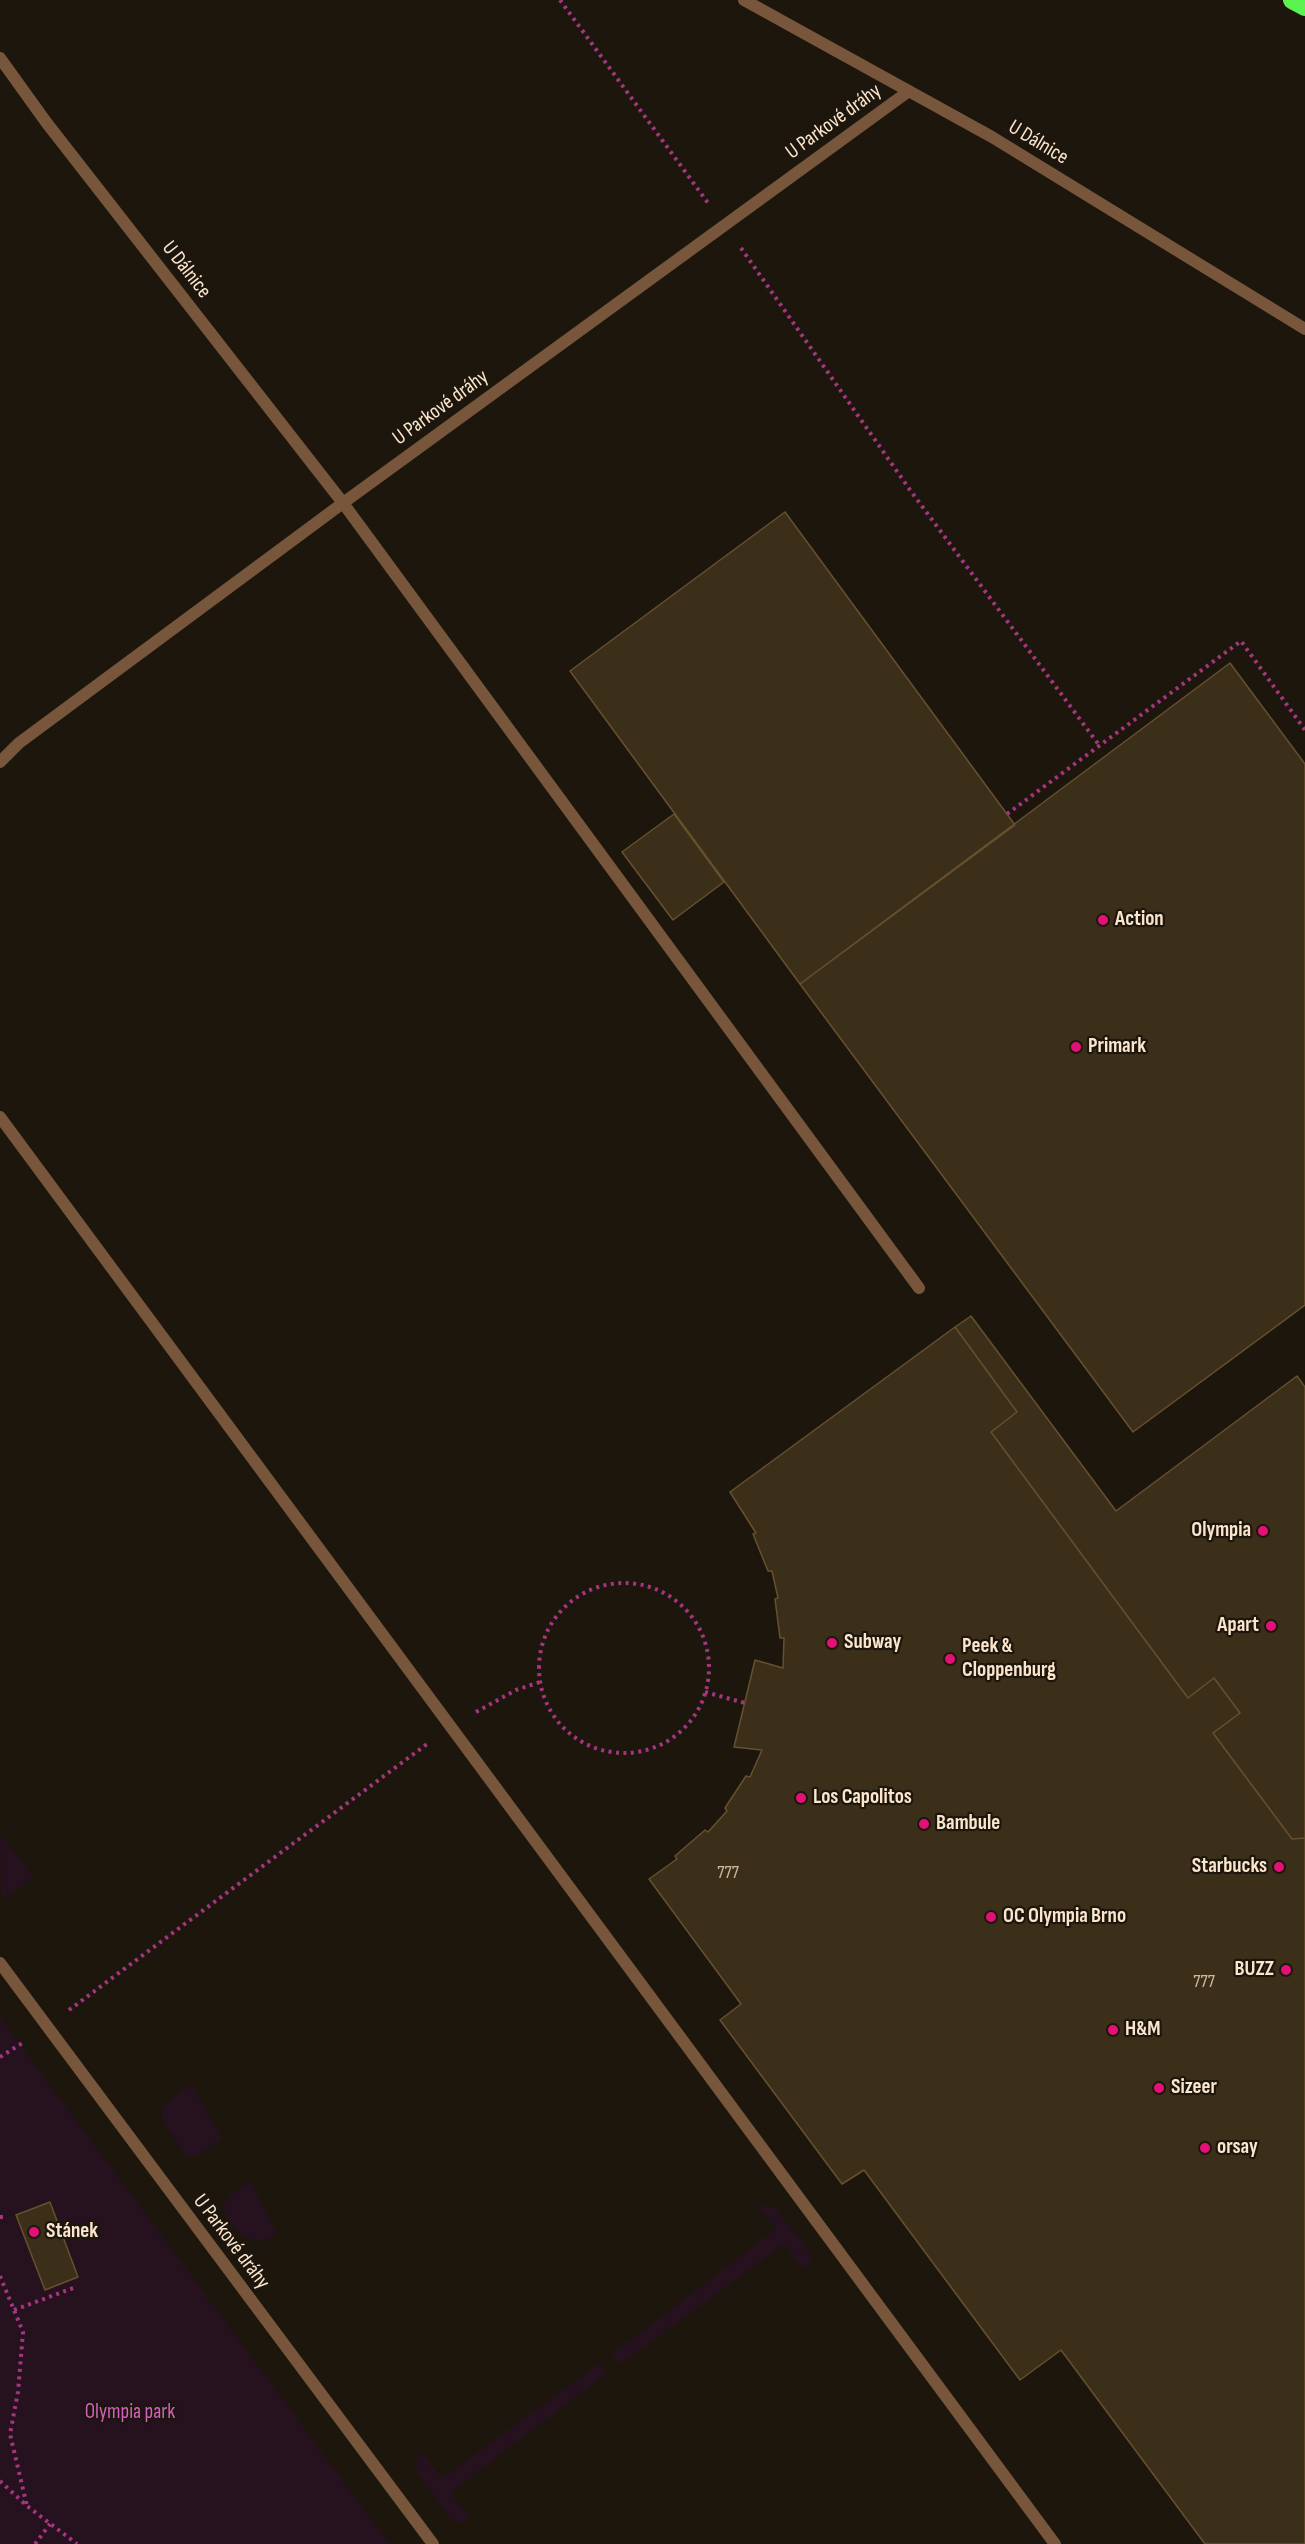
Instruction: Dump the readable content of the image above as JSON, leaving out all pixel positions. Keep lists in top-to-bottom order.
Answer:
{
  "streets": {
    "street": ["U Parkové dráhy", "U Dálnice"]
  },
  "crossings": [
    ["U Parkové dráhy", "U Dálnice"]
  ],
  "parks": ["Olympia park"],
  "places": [
    "Action",
    "Primark",
    "Olympia",
    "Apart",
    "Subway",
    "Peek & Cloppenburg",
    "Los Capolitos",
    "Bambule",
    "Starbucks",
    "OC Olympia Brno",
    "BUZZ",
    "H&M",
    "Sizeer",
    "orsay",
    "Stánek"
  ],
  "house_numbers": ["777", "777"]
}
